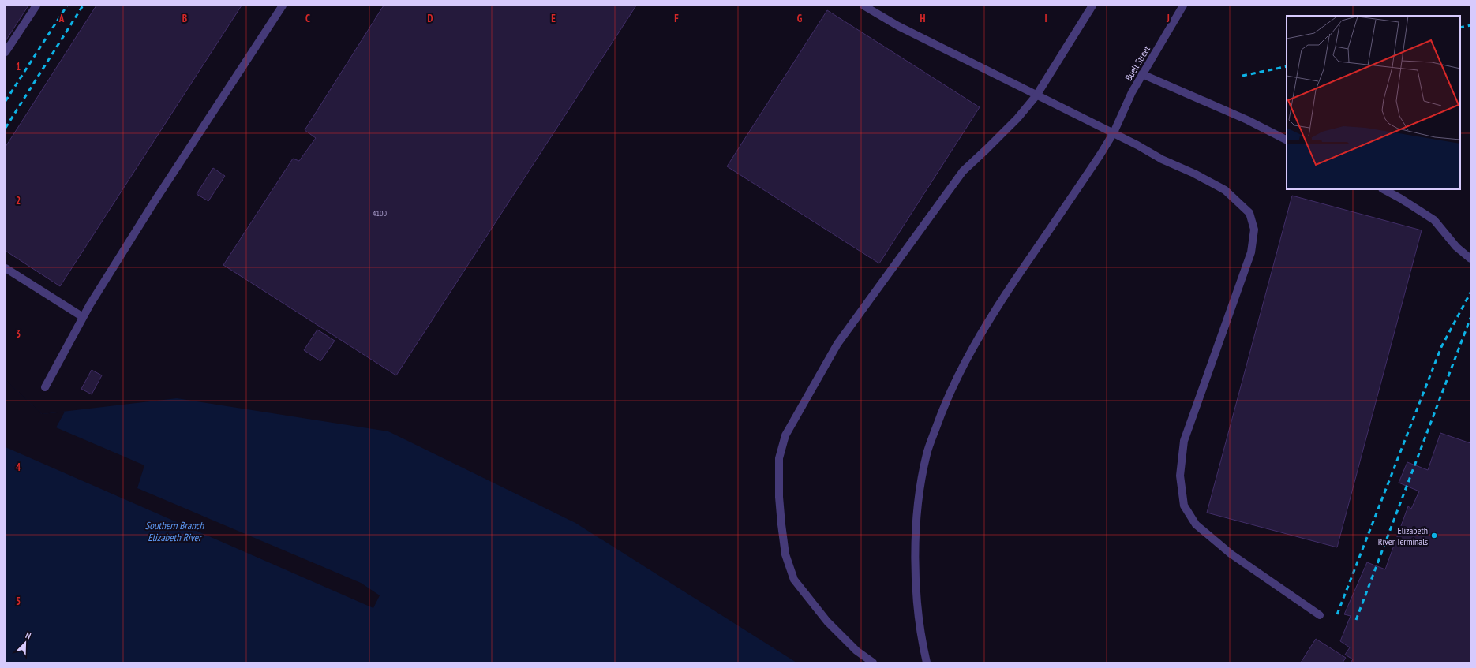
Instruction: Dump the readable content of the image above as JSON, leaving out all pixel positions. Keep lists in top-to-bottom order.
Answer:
{
  "streets": {
    "street": ["Buell Street"]
  },
  "water": ["Southern Branch Elizabeth River"],
  "places": ["Elizabeth River Terminals"],
  "house_numbers": ["4100"],
  "north": "top right",
  "grid": {
    "columns": [
      "A",
      "B",
      "C",
      "D",
      "E",
      "F",
      "G",
      "H",
      "I",
      "J"
    ],
    "rows": [
      "1",
      "2",
      "3",
      "4",
      "5"
    ]
  }
}
